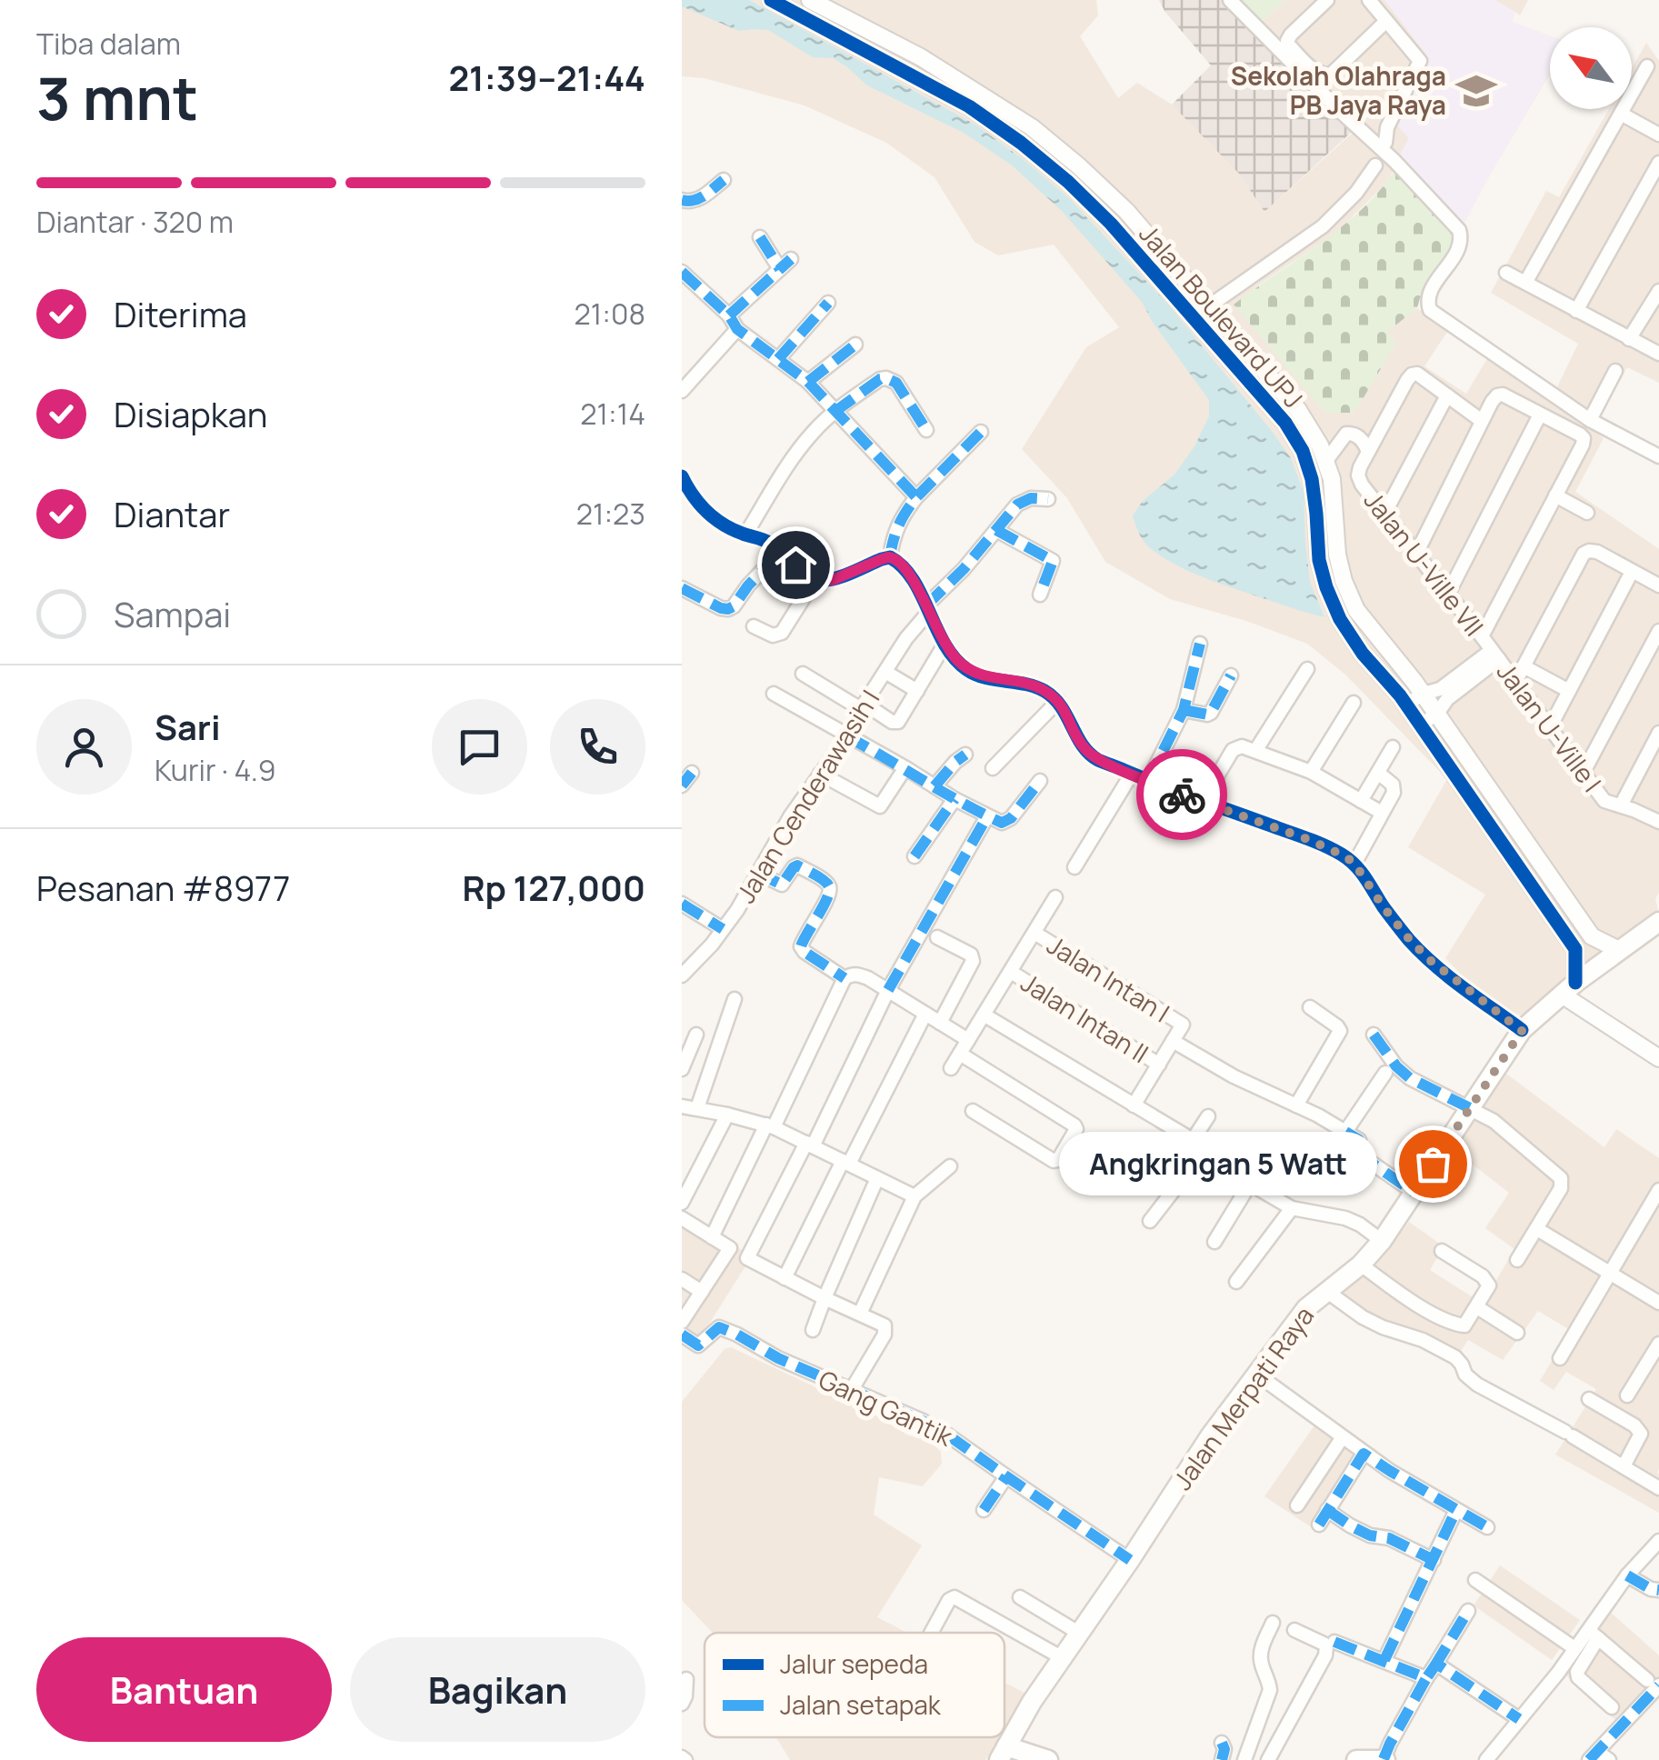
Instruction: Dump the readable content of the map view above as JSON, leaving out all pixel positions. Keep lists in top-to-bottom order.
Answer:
{
  "streets": {
    "main road": ["Jalan Merpati Raya"],
    "street": [
      "Jalan Boulevard UPJ",
      "Jalan U-Ville VII",
      "Jalan U-Ville I",
      "Jalan Cenderawasih I",
      "Jalan Intan I",
      "Jalan Intan II",
      "Gang Gantik"
    ]
  },
  "crossings": [
    ["Jalan U-Ville VII", "Jalan U-Ville I"],
    ["Jalan Merpati Raya", "Gang Gantik"]
  ],
  "places": {
    "school or university": ["Sekolah Olahraga PB Jaya Raya"],
    "other": ["Angkringan 5 Watt"]
  },
  "legend": ["Jalur sepeda", "Jalan setapak"],
  "north": "top left",
  "page": {
    "heading": ["3 mnt", "Tiba dalam", "21:39–21:44"],
    "panel": [
      "Sari",
      "Kurir · 4.9",
      "Pesanan #8977",
      "Rp 127,000"
    ],
    "bar": "Diantar · 320 m",
    "list": [
      ["Diterima", "21:08"],
      ["Disiapkan", "21:14"],
      ["Diantar", "21:23"],
      "Sampai"
    ],
    "bubble": "Angkringan 5 Watt",
    "buttons": ["Bantuan", "Bagikan"]
  }
}
